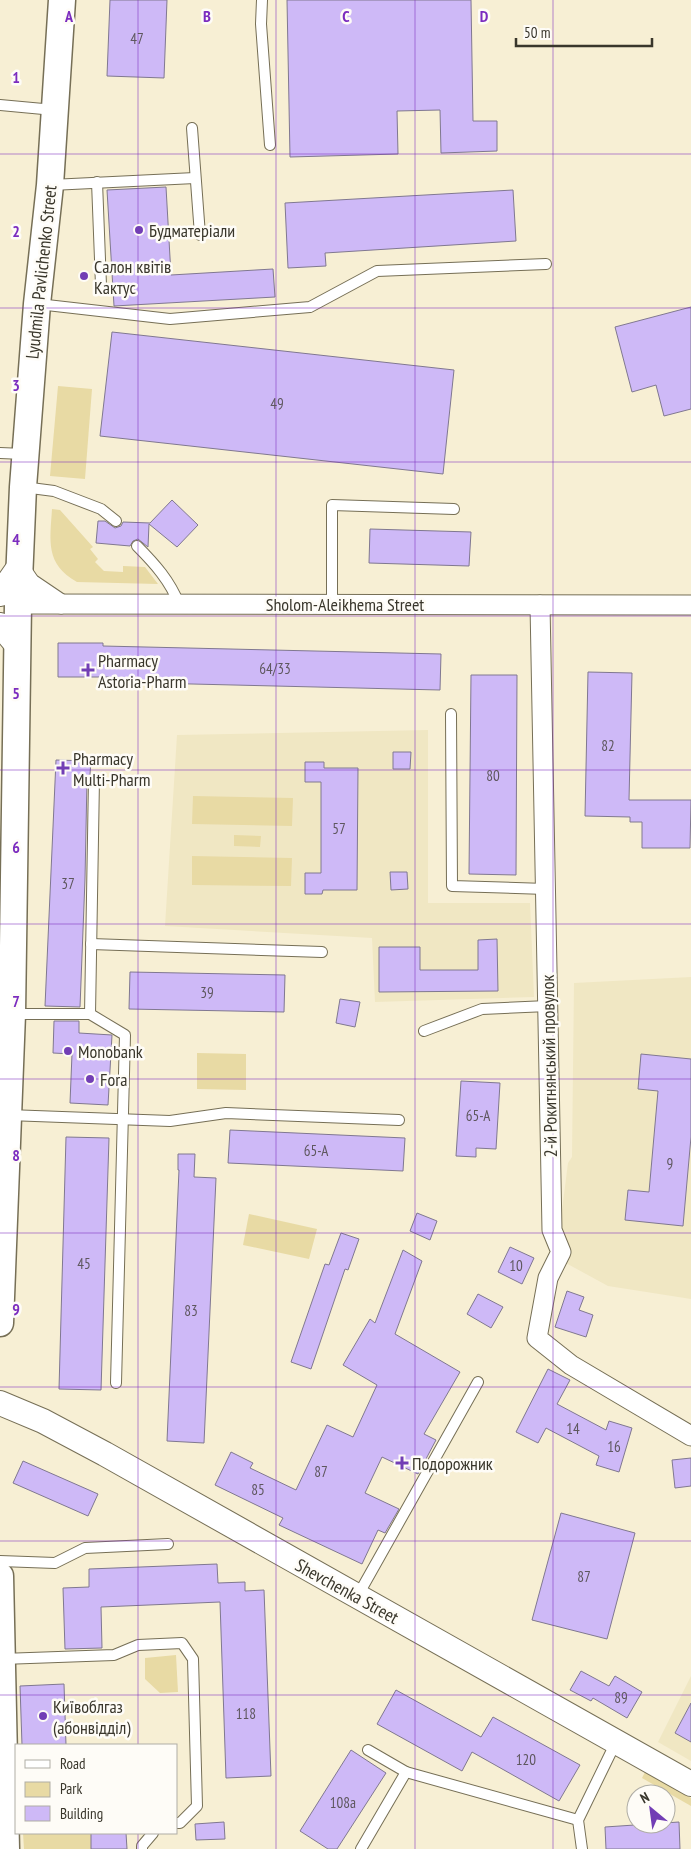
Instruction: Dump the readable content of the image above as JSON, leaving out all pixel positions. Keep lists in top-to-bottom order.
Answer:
{
  "streets": {
    "main road": ["Lyudmila Pavlichenko Street"],
    "street": ["Sholom-Aleikhema Street", "2-й Рокитнянський провулок", "Shevchenka Street"]
  },
  "crossings": [
    ["Lyudmila Pavlichenko Street", "Sholom-Aleikhema Street"],
    ["Sholom-Aleikhema Street", "2-й Рокитнянський провулок"]
  ],
  "places": {
    "other": [
      "Будматеріали",
      "Салон квітів Кактус",
      "Monobank",
      "Fora",
      "Київоблгаз (абонвідділ)"
    ],
    "health": ["Pharmacy Astoria-Pharm", "Pharmacy Multi-Pharm", "Подорожник"]
  },
  "house_numbers": [
    "47",
    "49",
    "64/33",
    "82",
    "80",
    "57",
    "37",
    "39",
    "65-А",
    "65-А",
    "9",
    "45",
    "10",
    "83",
    "14",
    "16",
    "87",
    "85",
    "87",
    "89",
    "118",
    "120",
    "108а"
  ],
  "legend": ["Road", "Park", "Building"],
  "scale_bar": "50 m",
  "north": "top left",
  "grid": {
    "columns": [
      "A",
      "B",
      "C",
      "D"
    ],
    "rows": [
      "1",
      "2",
      "3",
      "4",
      "5",
      "6",
      "7",
      "8",
      "9"
    ]
  }
}
